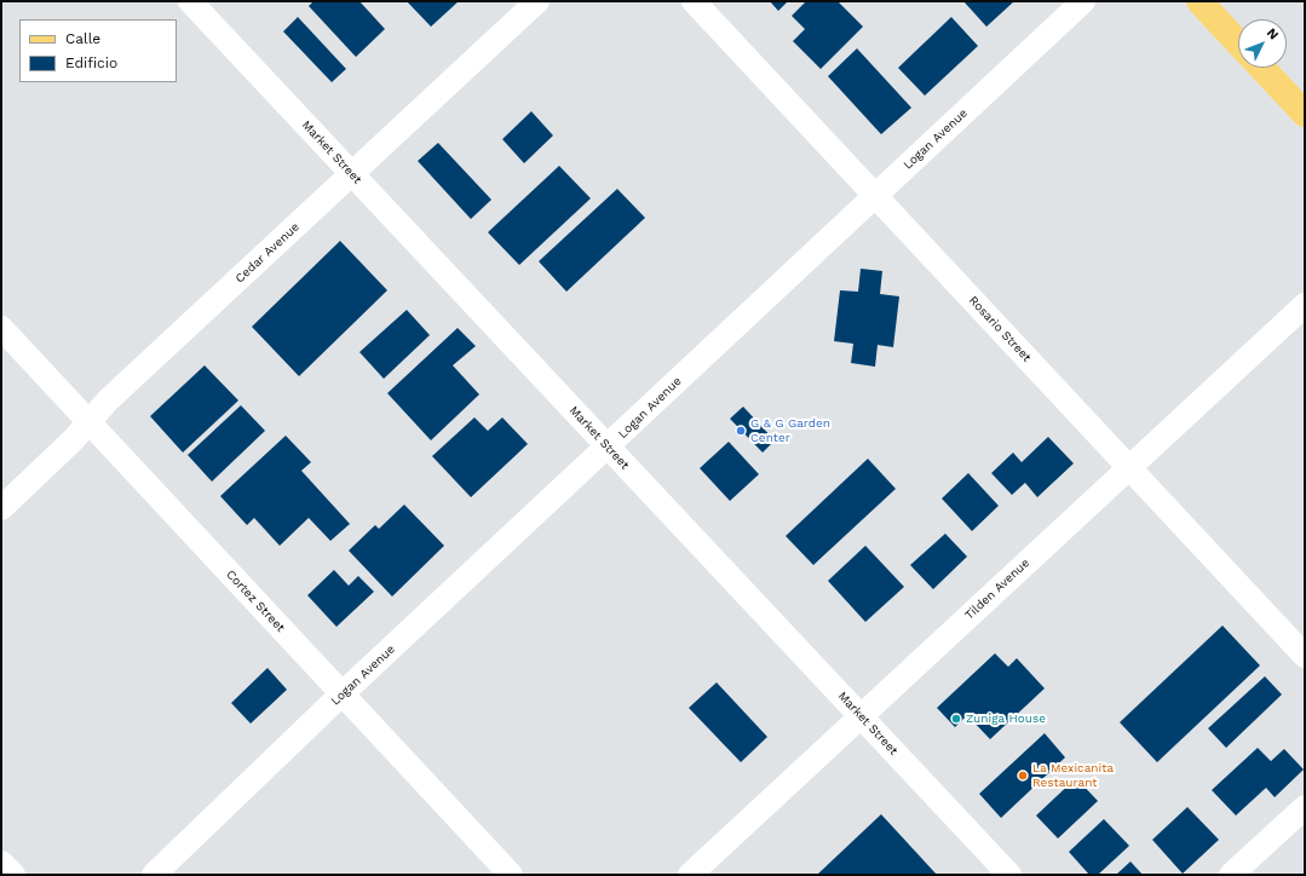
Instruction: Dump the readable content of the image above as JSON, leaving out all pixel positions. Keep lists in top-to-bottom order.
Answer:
{
  "streets": {
    "street": [
      "Logan Avenue",
      "Market Street",
      "Cedar Avenue",
      "Rosario Street",
      "Tilden Avenue",
      "Cortez Street"
    ]
  },
  "crossings": [
    ["Logan Avenue", "Market Street"],
    ["Logan Avenue", "Rosario Street"],
    ["Logan Avenue", "Cortez Street"],
    ["Market Street", "Cedar Avenue"],
    ["Market Street", "Tilden Avenue"],
    ["Cedar Avenue", "Cortez Street"],
    ["Rosario Street", "Tilden Avenue"]
  ],
  "places": ["G & G Garden Center", "Zuniga House", "La Mexicanita Restaurant"],
  "legend": ["Calle", "Edificio"],
  "north": "top right"
}
